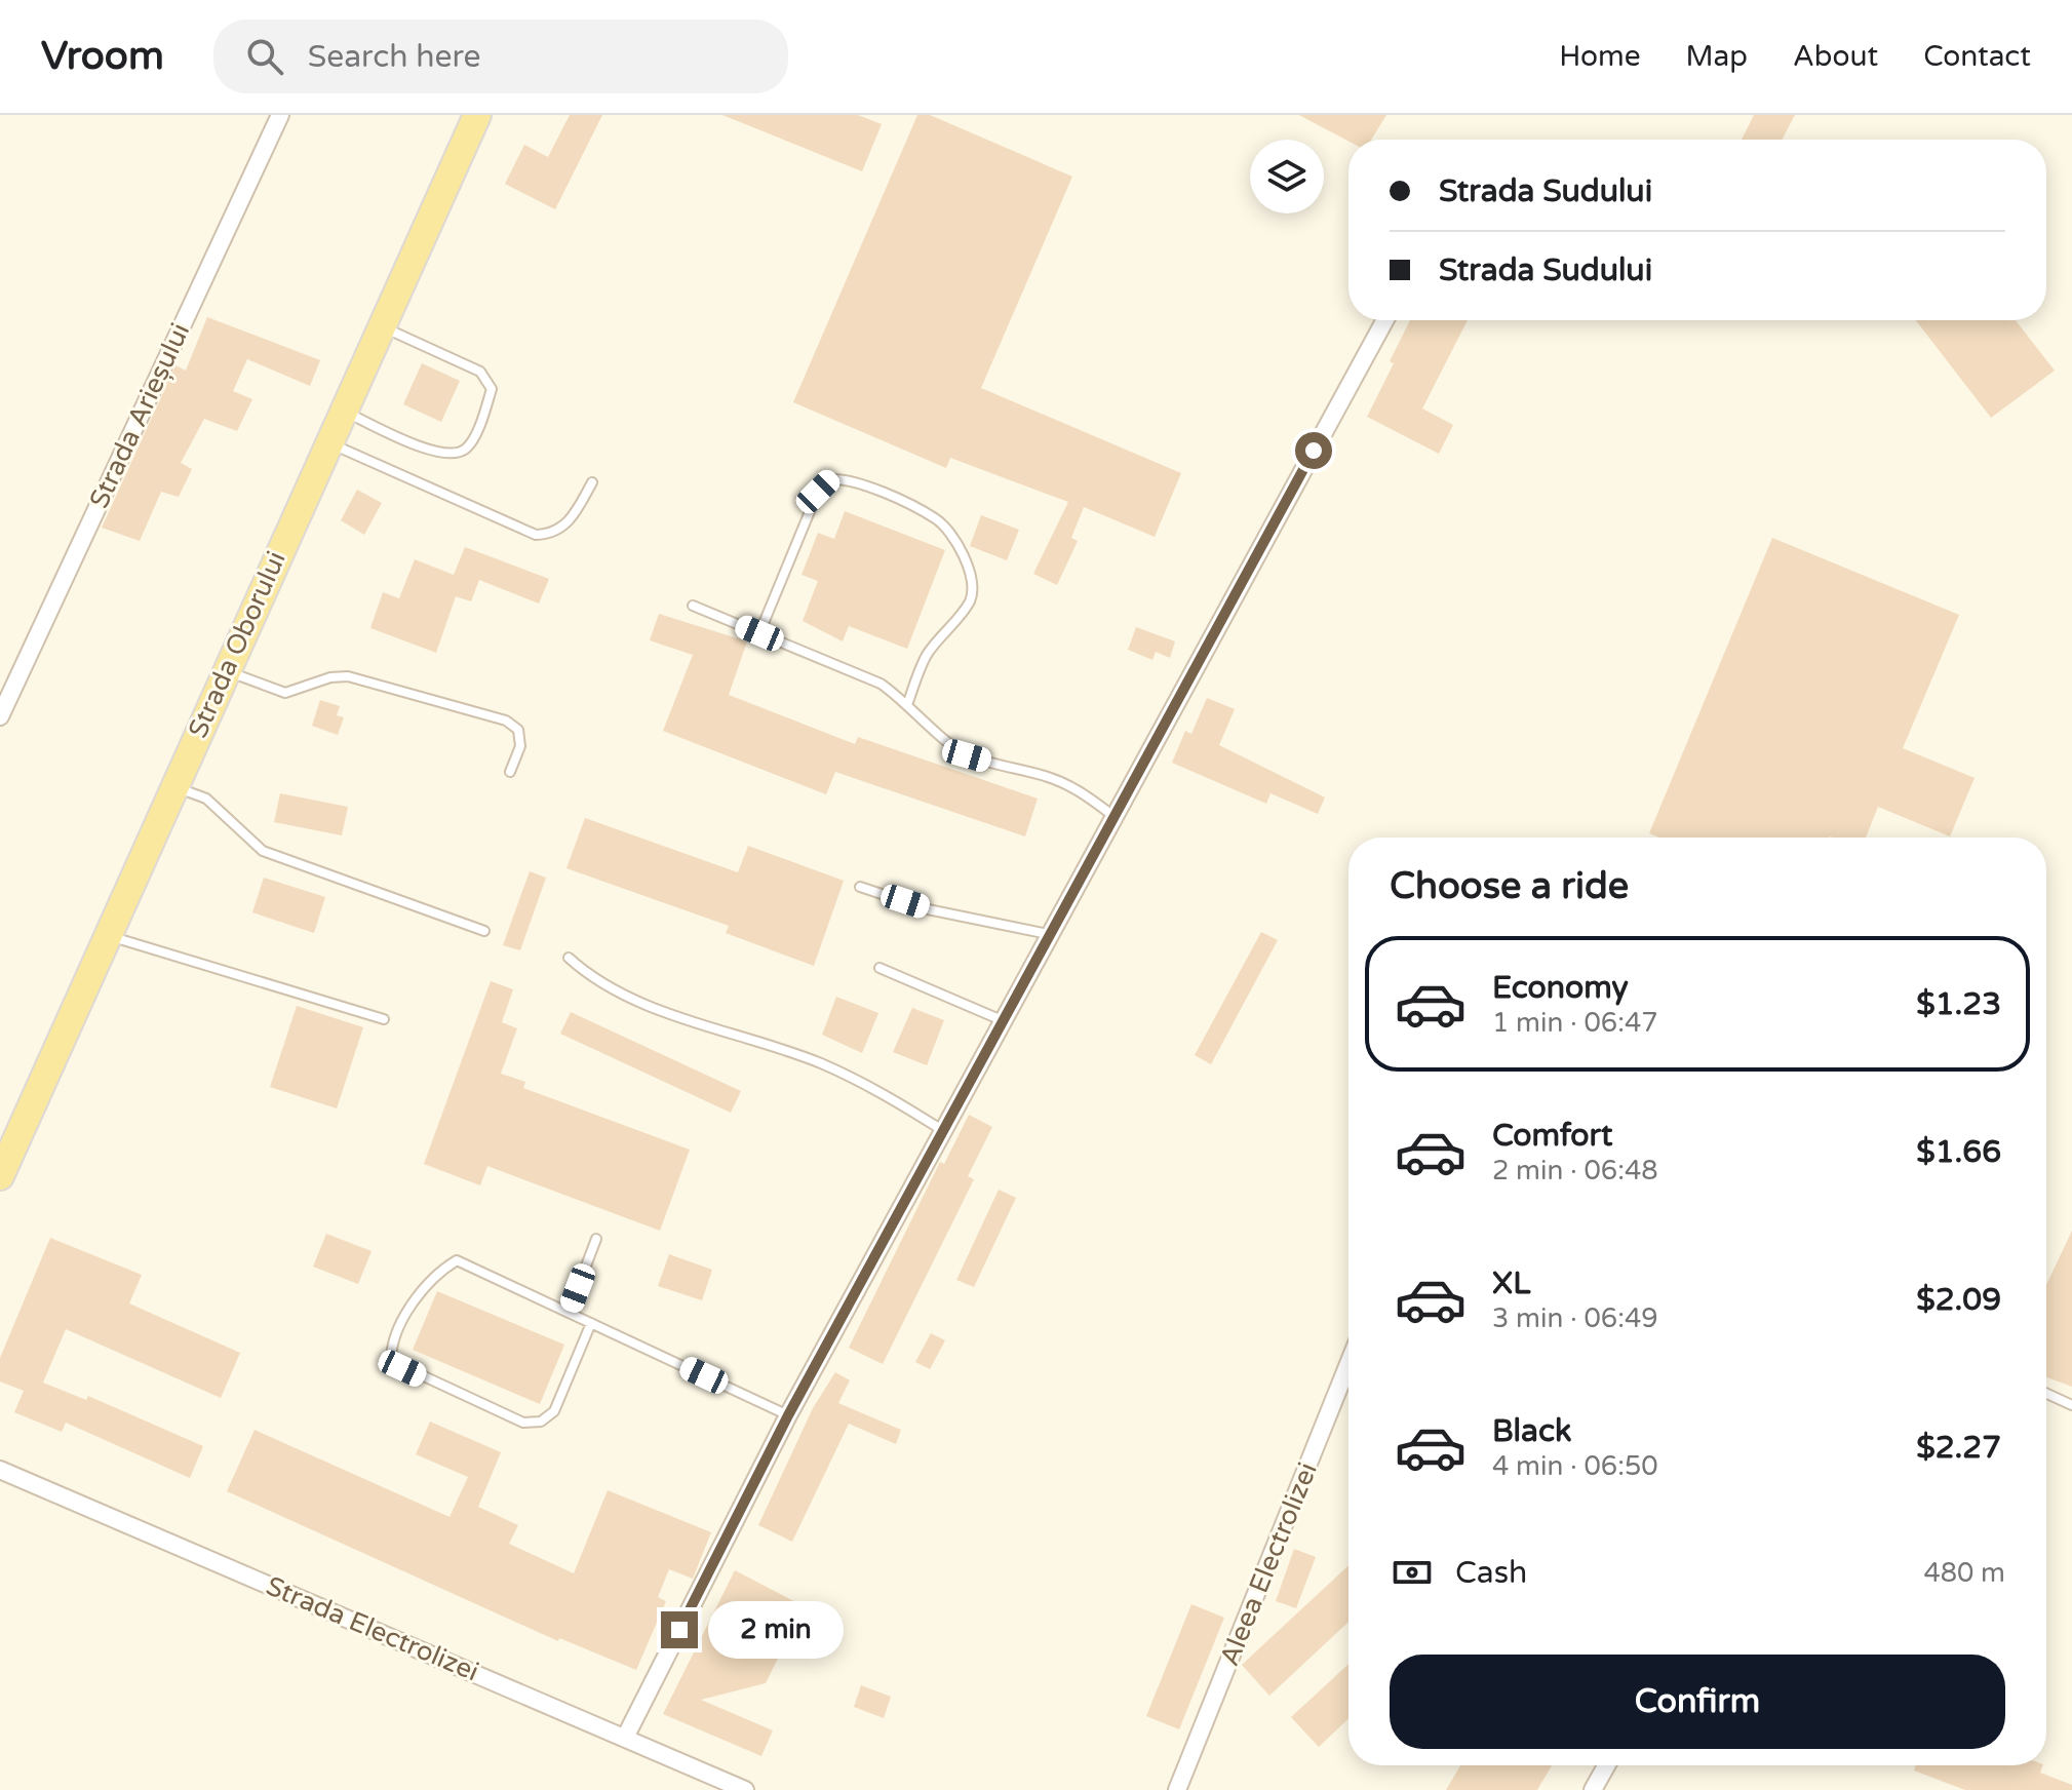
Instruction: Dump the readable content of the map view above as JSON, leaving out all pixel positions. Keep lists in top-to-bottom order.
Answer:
{
  "streets": {
    "main road": ["Strada Oborului"],
    "street": ["Strada Arieșului", "Aleea Electrolizei", "Strada Electrolizei"]
  },
  "page": {
    "header": "Vroom",
    "search": "Search here",
    "nav": [
      "Home",
      "Map",
      "About",
      "Contact"
    ],
    "banner": ["Strada Sudului", "Strada Sudului"],
    "heading": "Choose a ride",
    "list": [
      {
        "name": "Economy",
        "note": "1 min · 06:47",
        "value": "$1.23"
      },
      {
        "name": "Comfort",
        "note": "2 min · 06:48",
        "value": "$1.66"
      },
      {
        "name": "XL",
        "note": "3 min · 06:49",
        "value": "$2.09"
      },
      {
        "name": "Black",
        "note": "4 min · 06:50",
        "value": "$2.27"
      }
    ],
    "pay": ["Cash", "480 m"],
    "bubble": "2 min",
    "buttons": "Confirm"
  }
}
